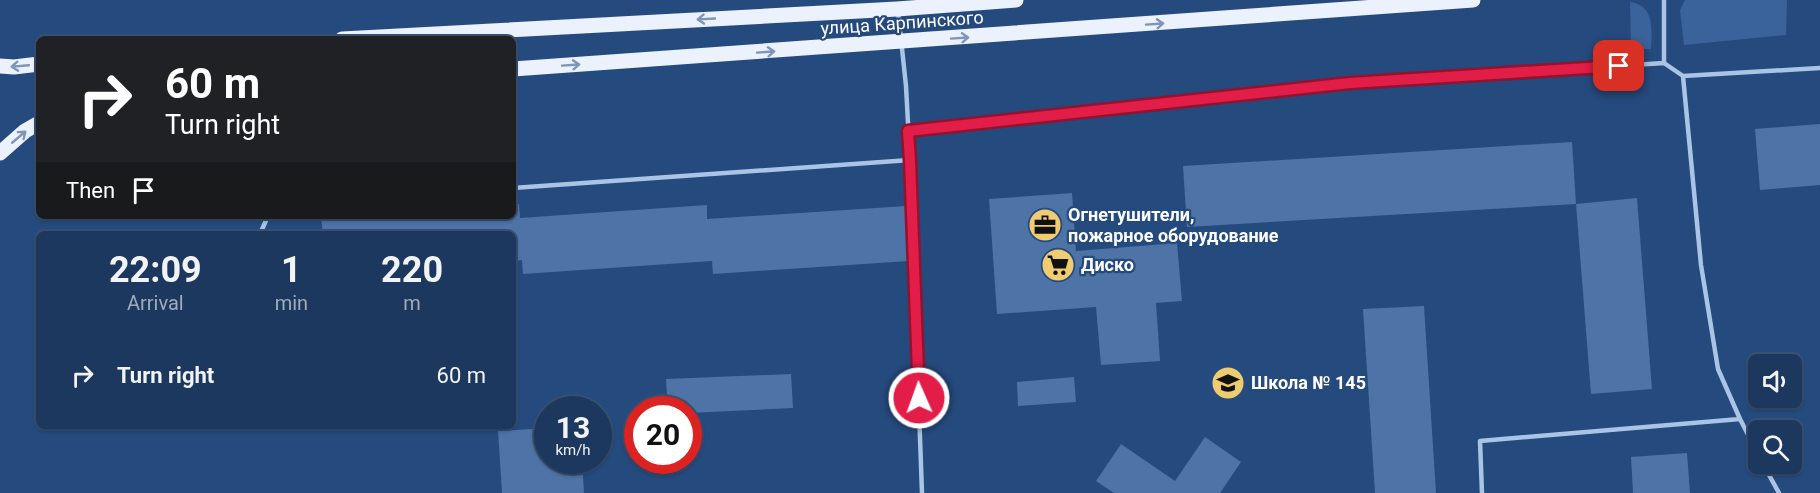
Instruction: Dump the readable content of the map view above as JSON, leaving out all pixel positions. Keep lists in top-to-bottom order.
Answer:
{
  "streets": {
    "main road": ["улица Карпинского"]
  },
  "places": {
    "office": ["Огнетушители, пожарное оборудование"],
    "supermarket": ["Диско"],
    "school or university": ["Школа № 145"]
  },
  "page": {
    "turn": ["60 m", "Turn right"],
    "then": "Then",
    "eta": [
      "22:09",
      "Arrival",
      "1",
      "min",
      "220",
      "m"
    ],
    "list": [
      {
        "name": "Turn right",
        "value": "60 m"
      }
    ],
    "speed": "13 km/h",
    "limit": "20"
  }
}
